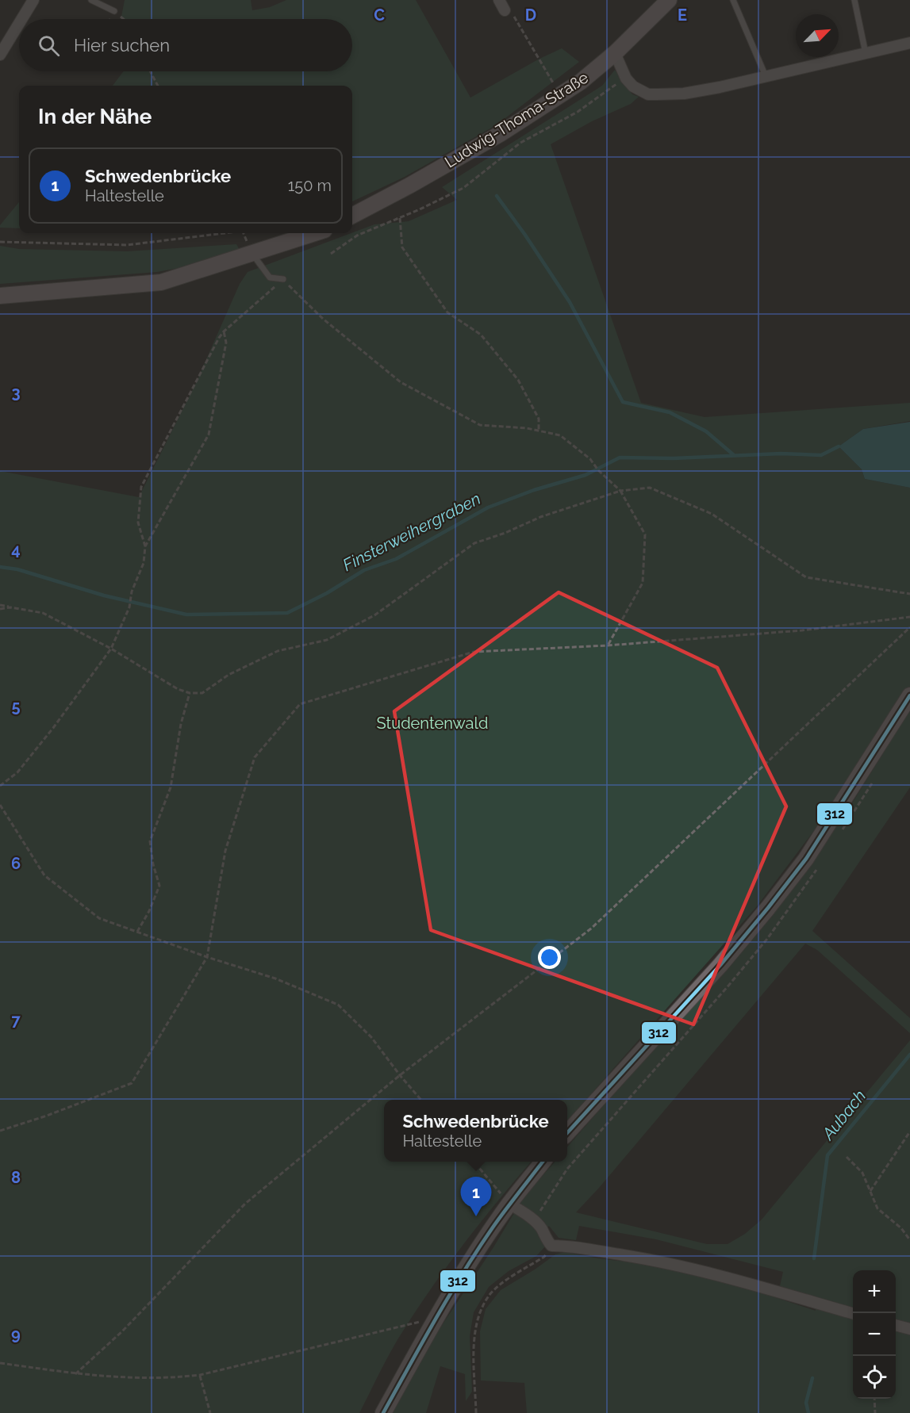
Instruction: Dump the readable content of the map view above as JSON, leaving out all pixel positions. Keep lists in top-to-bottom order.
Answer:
{
  "streets": {
    "main road": ["Ludwig-Thoma-Straße"]
  },
  "water": ["Finsterweihergraben", "Aubach"],
  "parks": ["Studentenwald"],
  "lines": ["transit line 312"],
  "north": "top right",
  "page": {
    "search": "Hier suchen",
    "heading": "In der Nähe",
    "list": [
      {
        "mark": "1",
        "name": "Schwedenbrücke",
        "note": "Haltestelle",
        "value": "150 m"
      }
    ],
    "popup": ["Schwedenbrücke", "Haltestelle"],
    "pins": "1",
    "map_buttons": ["+", "−"]
  },
  "grid": {
    "columns": ["C", "D", "E"],
    "rows": [
      "3",
      "4",
      "5",
      "6",
      "7",
      "8",
      "9"
    ]
  }
}
